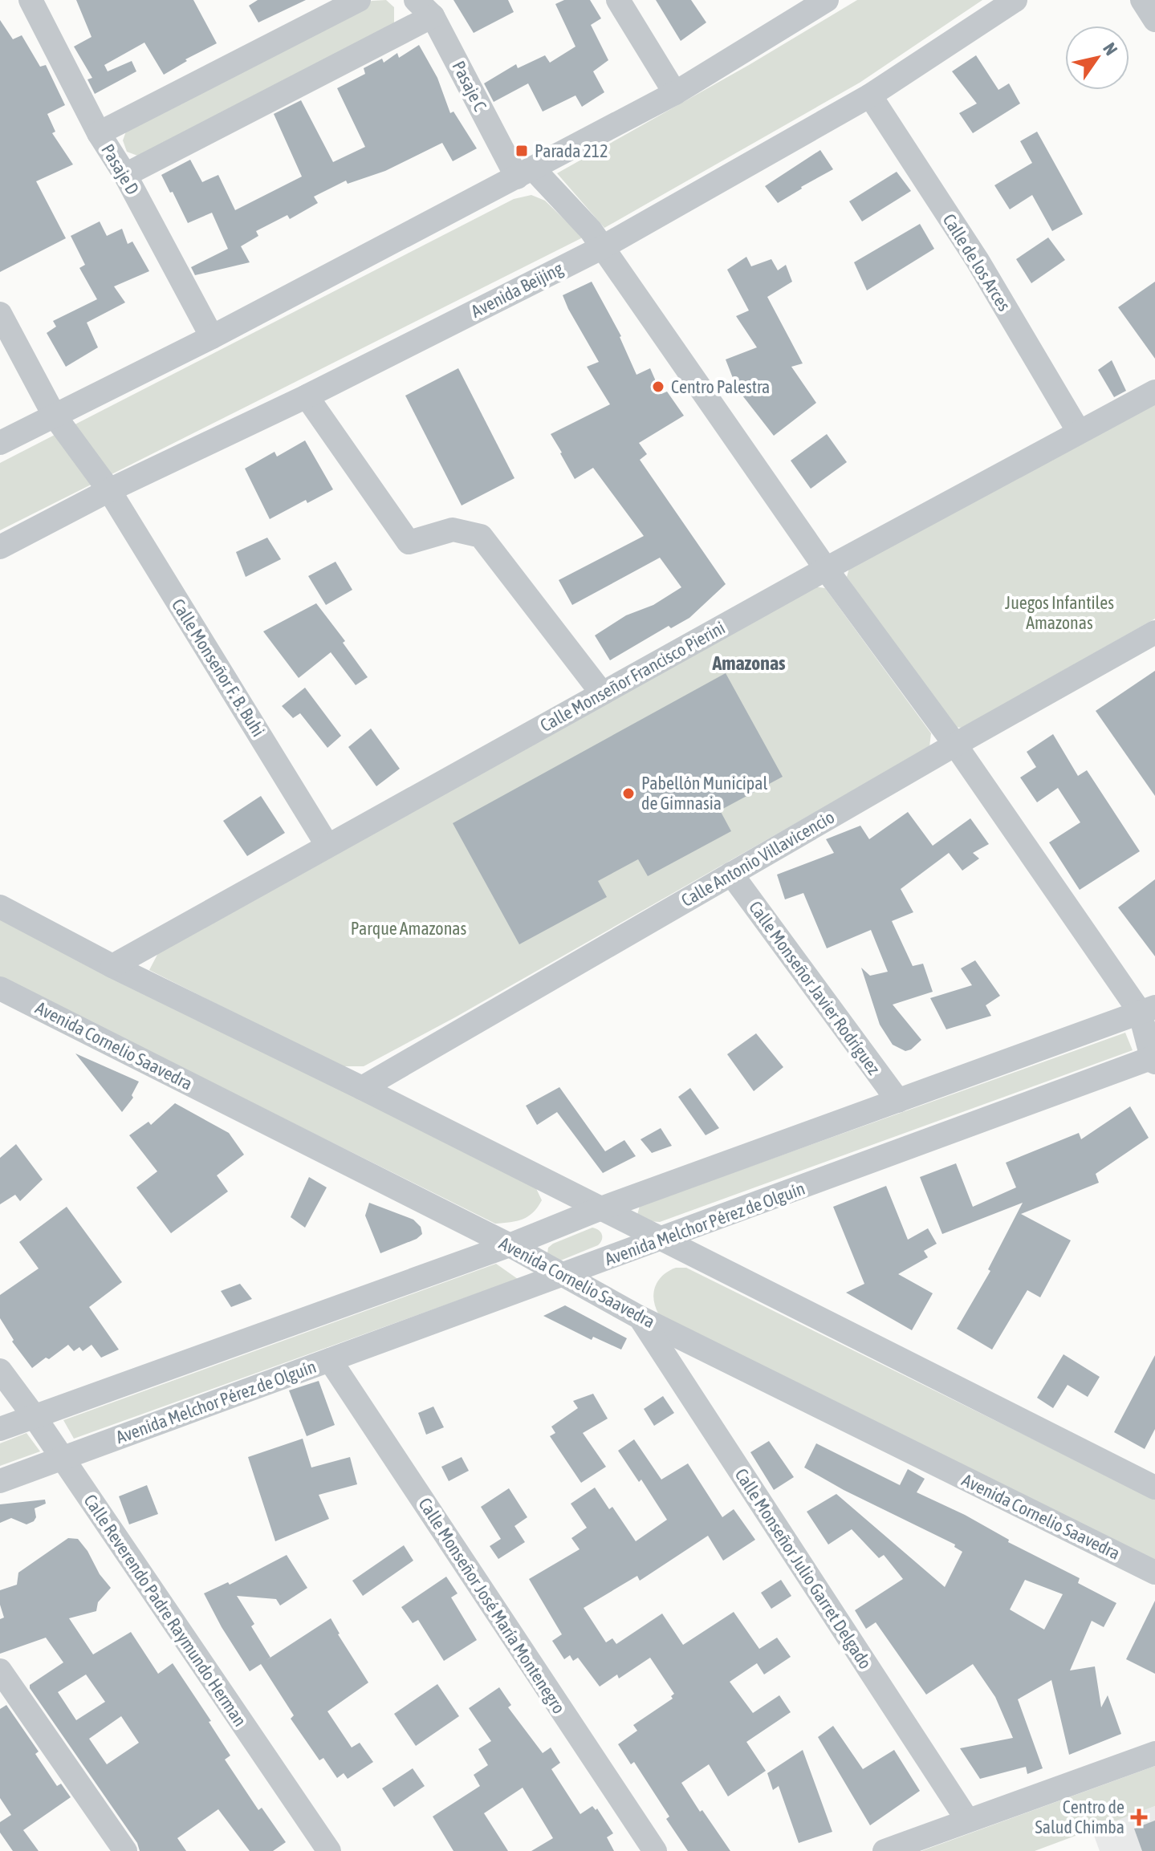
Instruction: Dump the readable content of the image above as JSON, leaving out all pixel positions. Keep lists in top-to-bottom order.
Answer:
{
  "streets": {
    "street": [
      "Pasaje C",
      "Pasaje D",
      "Calle de los Arces",
      "Avenida Beijing",
      "Calle Monseñor F. B. Buhi",
      "Calle Monseñor Francisco Pierini",
      "Calle Antonio Villavicencio",
      "Calle Monseñor Javier Rodríguez",
      "Avenida Cornelio Saavedra",
      "Avenida Melchor Pérez de Olguín",
      "Calle Monseñor Julio Garret Delgado",
      "Calle Monseñor José María Montenegro",
      "Calle Reverendo Padre Raymundo Herman"
    ]
  },
  "crossings": [
    ["Pasaje C", "Avenida Beijing"],
    ["Pasaje C", "Calle Monseñor Francisco Pierini"],
    ["Pasaje C", "Calle Antonio Villavicencio"],
    ["Pasaje C", "Avenida Melchor Pérez de Olguín"],
    ["Calle de los Arces", "Avenida Beijing"],
    ["Calle de los Arces", "Calle Monseñor Francisco Pierini"],
    ["Avenida Beijing", "Calle Monseñor F. B. Buhi"],
    ["Calle Monseñor F. B. Buhi", "Calle Monseñor Francisco Pierini"],
    ["Calle Antonio Villavicencio", "Calle Monseñor Javier Rodríguez"],
    ["Avenida Cornelio Saavedra", "Avenida Melchor Pérez de Olguín"],
    ["Avenida Cornelio Saavedra", "Calle Monseñor Julio Garret Delgado"],
    ["Avenida Melchor Pérez de Olguín", "Calle Monseñor José María Montenegro"],
    ["Avenida Melchor Pérez de Olguín", "Calle Reverendo Padre Raymundo Herman"]
  ],
  "districts": ["Amazonas"],
  "parks": ["Juegos Infantiles Amazonas", "Parque Amazonas"],
  "places": {
    "transit": ["Parada 212"],
    "other": ["Centro Palestra", "Pabellón Municipal de Gimnasia"],
    "health": ["Centro de Salud Chimba"]
  },
  "north": "top right"
}
